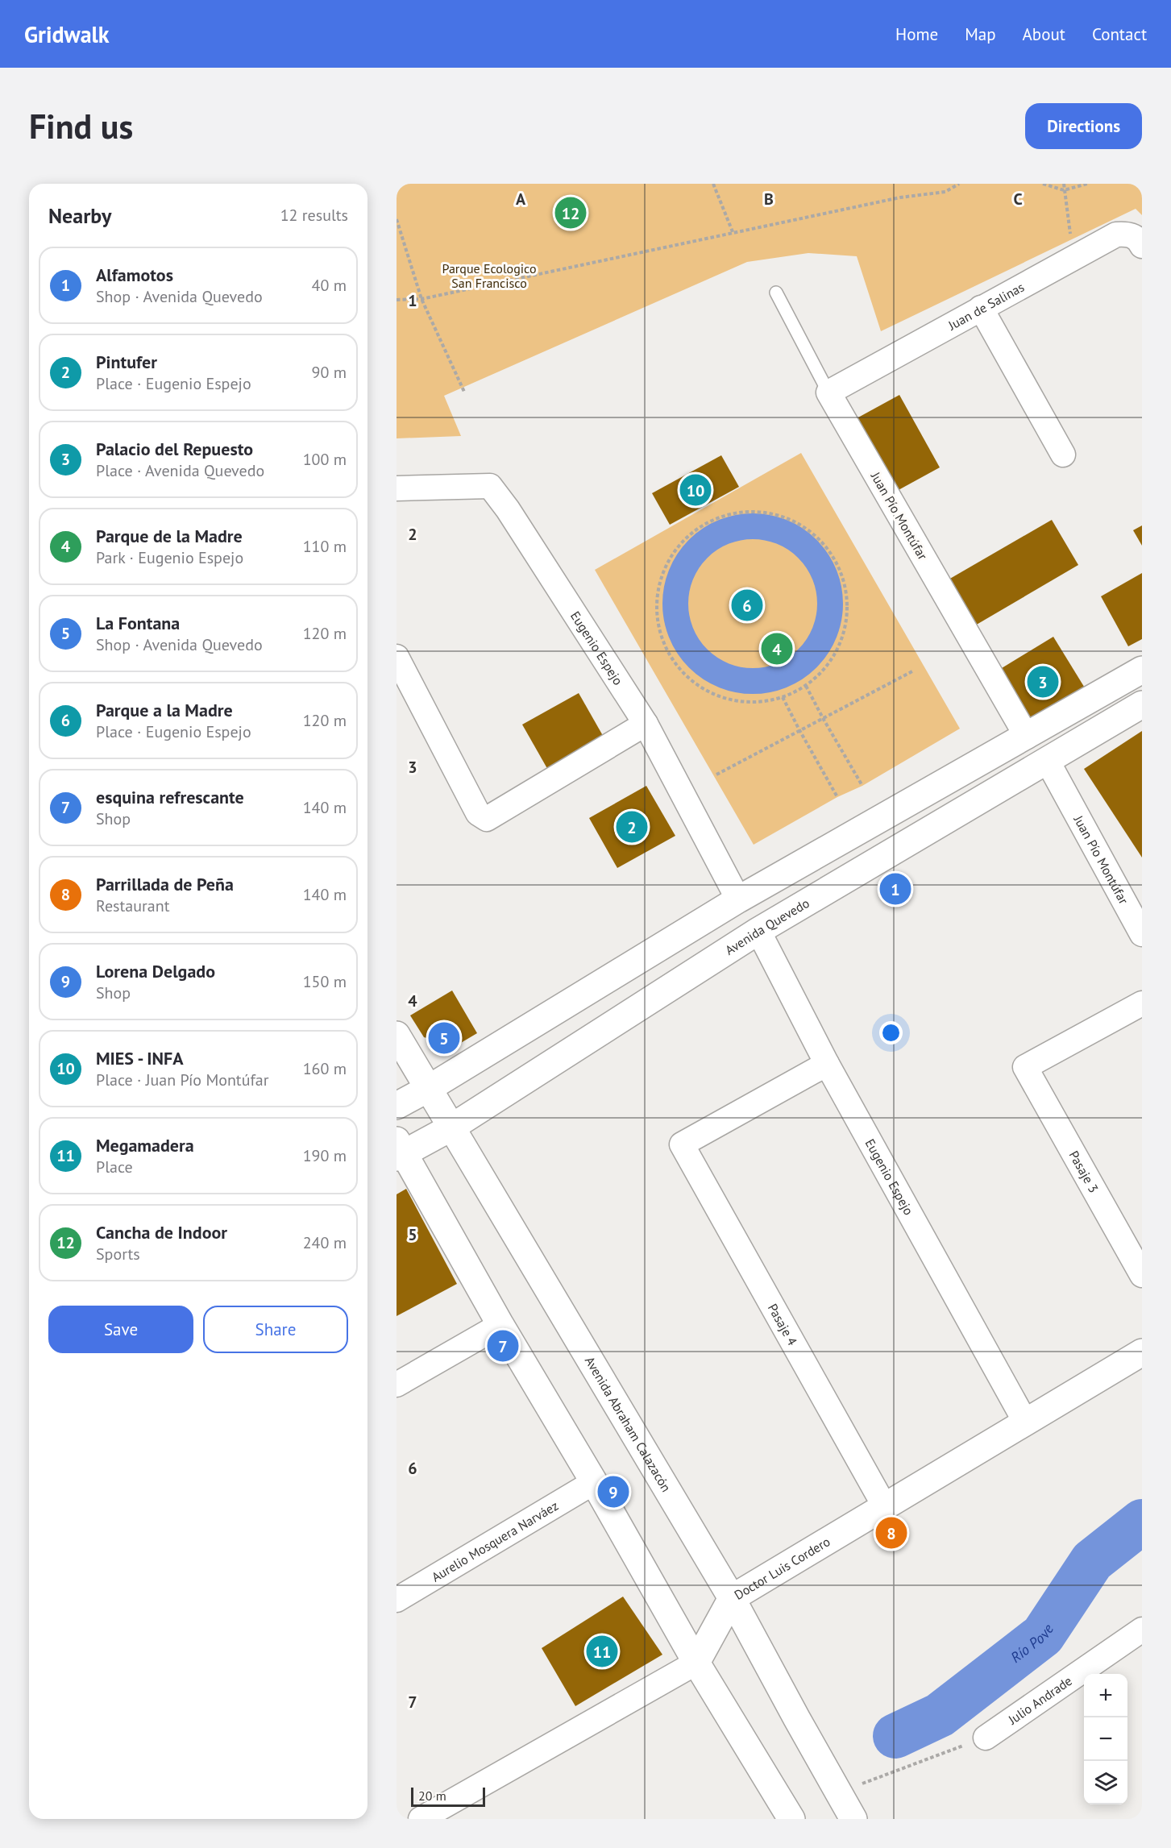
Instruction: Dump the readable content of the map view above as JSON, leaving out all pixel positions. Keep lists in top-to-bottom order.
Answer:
{
  "streets": {
    "main road": ["Avenida Quevedo", "Avenida Abraham Calazacón", "Doctor Luis Cordero"],
    "street": [
      "Juan de Salinas",
      "Juan Pío Montúfar",
      "Eugenio Espejo",
      "Pasaje 3",
      "Pasaje 4",
      "Aurelio Mosquera Narváez",
      "Julio Andrade"
    ]
  },
  "crossings": [
    ["Juan de Salinas", "Juan Pío Montúfar"],
    ["Juan Pío Montúfar", "Avenida Quevedo"],
    ["Eugenio Espejo", "Avenida Quevedo"],
    ["Eugenio Espejo", "Pasaje 4"],
    ["Eugenio Espejo", "Doctor Luis Cordero"],
    ["Avenida Quevedo", "Avenida Abraham Calazacón"],
    ["Pasaje 4", "Doctor Luis Cordero"],
    ["Avenida Abraham Calazacón", "Doctor Luis Cordero"]
  ],
  "water": ["Río Pove"],
  "parks": ["Parque Ecologico San Francisco"],
  "scale_bar": "20 m",
  "page": {
    "header": "Gridwalk",
    "nav": [
      "Home",
      "Map",
      "About",
      "Contact"
    ],
    "buttons": [
      "Directions",
      ["Save", "Share"]
    ],
    "title": "Find us",
    "heading": ["Nearby", "12 results"],
    "pins": [
      "12",
      "10",
      "6",
      "4",
      "3",
      "2",
      "1",
      "5",
      "7",
      "9",
      "8",
      "11"
    ],
    "list": [
      {
        "mark": "1",
        "name": "Alfamotos",
        "note": "Shop · Avenida Quevedo",
        "value": "40 m"
      },
      {
        "mark": "2",
        "name": "Pintufer",
        "note": "Place · Eugenio Espejo",
        "value": "90 m"
      },
      {
        "mark": "3",
        "name": "Palacio del Repuesto",
        "note": "Place · Avenida Quevedo",
        "value": "100 m"
      },
      {
        "mark": "4",
        "name": "Parque de la Madre",
        "note": "Park · Eugenio Espejo",
        "value": "110 m"
      },
      {
        "mark": "5",
        "name": "La Fontana",
        "note": "Shop · Avenida Quevedo",
        "value": "120 m"
      },
      {
        "mark": "6",
        "name": "Parque a la Madre",
        "note": "Place · Eugenio Espejo",
        "value": "120 m"
      },
      {
        "mark": "7",
        "name": "esquina refrescante",
        "note": "Shop",
        "value": "140 m"
      },
      {
        "mark": "8",
        "name": "Parrillada de Peña",
        "note": "Restaurant",
        "value": "140 m"
      },
      {
        "mark": "9",
        "name": "Lorena Delgado",
        "note": "Shop",
        "value": "150 m"
      },
      {
        "mark": "10",
        "name": "MIES - INFA",
        "note": "Place · Juan Pío Montúfar",
        "value": "160 m"
      },
      {
        "mark": "11",
        "name": "Megamadera",
        "note": "Place",
        "value": "190 m"
      },
      {
        "mark": "12",
        "name": "Cancha de Indoor",
        "note": "Sports",
        "value": "240 m"
      }
    ],
    "map_buttons": ["+", "−"],
    "scale": "20 m"
  },
  "grid": {
    "columns": ["A", "B", "C"],
    "rows": [
      "1",
      "2",
      "3",
      "4",
      "5",
      "6",
      "7"
    ]
  }
}
